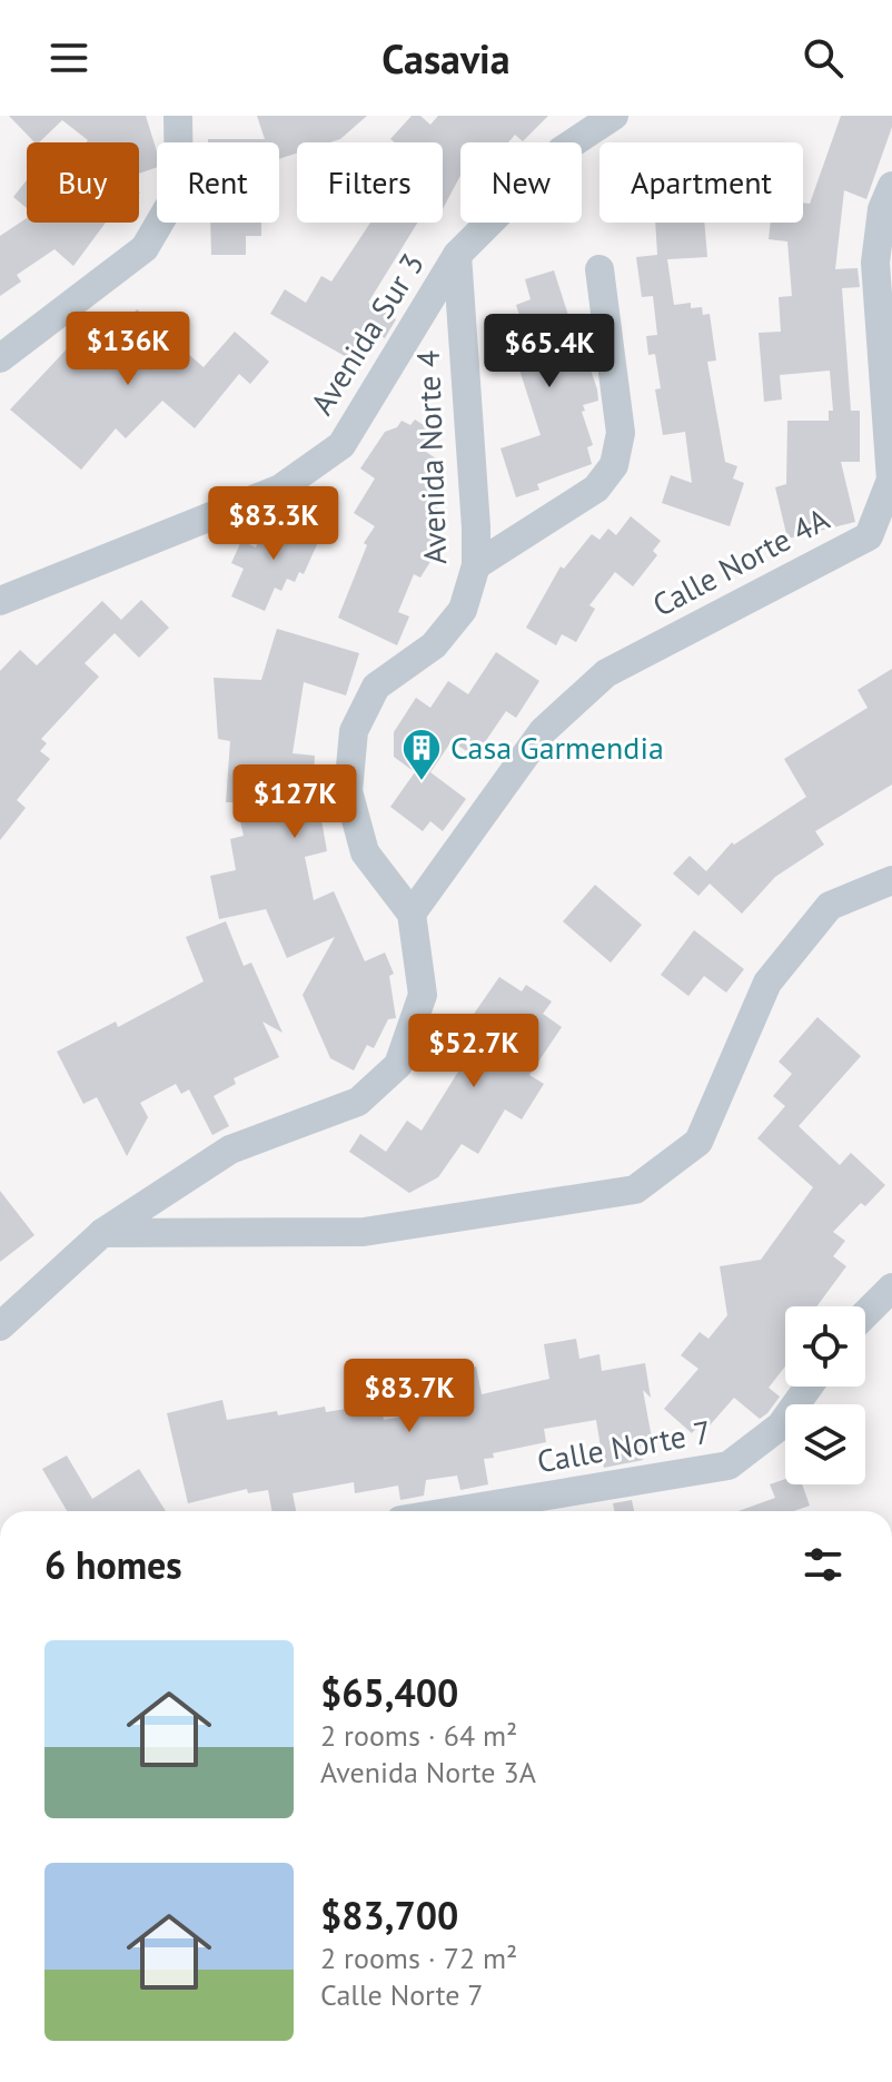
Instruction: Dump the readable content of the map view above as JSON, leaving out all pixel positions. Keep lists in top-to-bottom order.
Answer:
{
  "streets": {
    "street": [
      "Avenida Sur 3",
      "Avenida Norte 4",
      "Calle Norte 4A",
      "Calle Norte 7"
    ]
  },
  "crossings": [
    ["Avenida Sur 3", "Avenida Norte 4"],
    ["Avenida Norte 4", "Calle Norte 4A"]
  ],
  "places": {
    "building": ["Casa Garmendia"]
  },
  "page": {
    "header": "Casavia",
    "chip": [
      "Buy",
      "Rent",
      "Filters",
      "New",
      "Apartment"
    ],
    "price": [
      "$136K",
      "$65.4K",
      "$83.3K",
      "$127K",
      "$52.7K",
      "$83.7K"
    ],
    "heading": "6 homes",
    "list": [
      {
        "name": "$65,400",
        "note": "2 rooms · 64 m² · Avenida Norte 3A"
      },
      {
        "name": "$83,700",
        "note": "2 rooms · 72 m² · Calle Norte 7"
      }
    ]
  }
}
